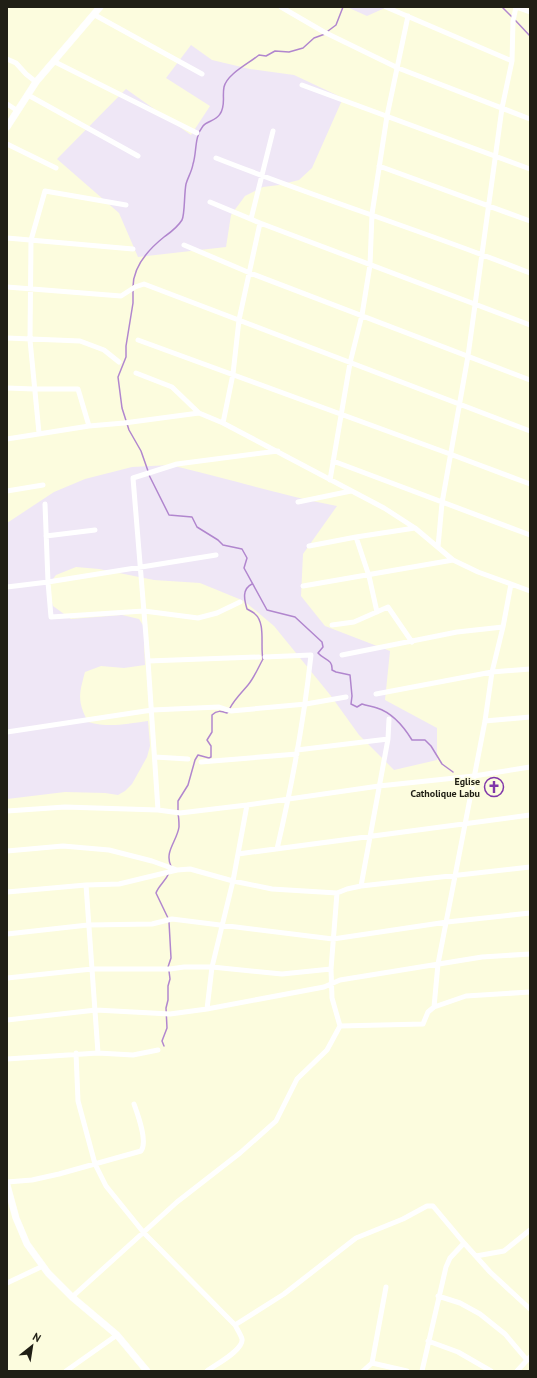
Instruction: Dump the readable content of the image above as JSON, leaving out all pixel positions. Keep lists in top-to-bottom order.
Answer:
{
  "places": {
    "church": ["Eglise Catholique Labu"]
  },
  "north": "top right"
}
